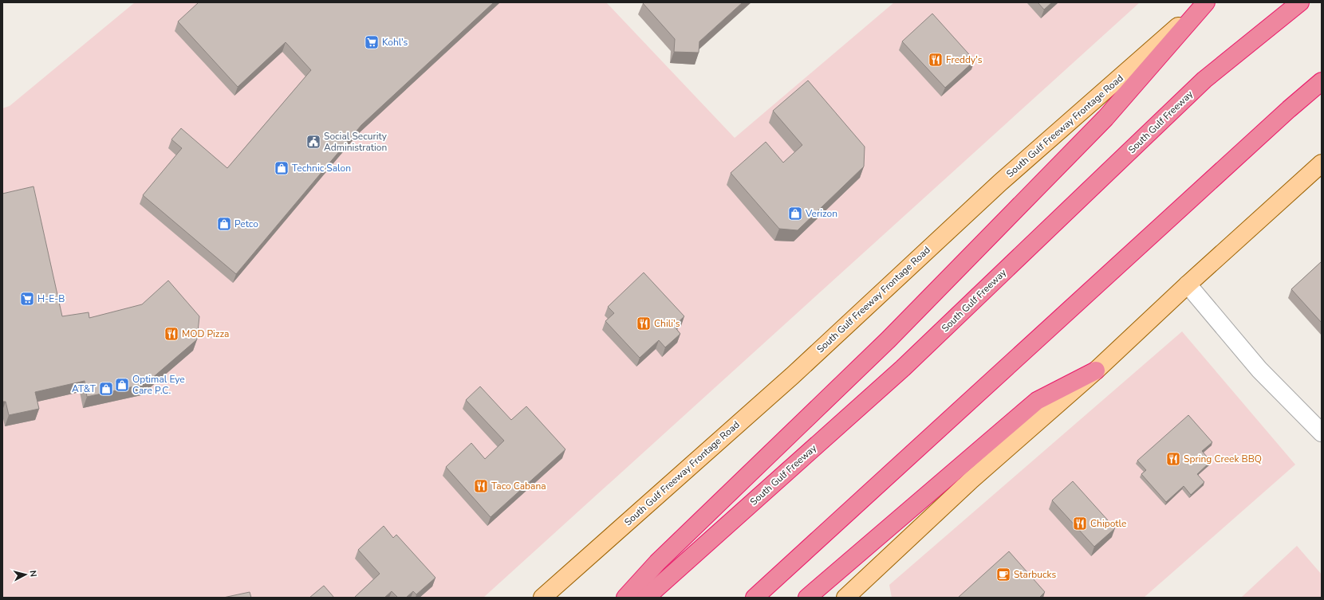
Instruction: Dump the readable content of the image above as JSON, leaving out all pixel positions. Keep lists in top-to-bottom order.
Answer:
{
  "streets": {
    "highway": ["South Gulf Freeway"],
    "main road": ["South Gulf Freeway Frontage Road"]
  },
  "places": {
    "supermarket": ["Kohl's", "H-E-B"],
    "restaurant": [
      "Freddy's",
      "Chili's",
      "MOD Pizza",
      "Spring Creek BBQ",
      "Taco Cabana",
      "Chipotle"
    ],
    "public building": ["Social Security Administration"],
    "shop": [
      "Technic Salon",
      "Verizon",
      "Petco",
      "Optimal Eye Care P.C.",
      "AT&T"
    ],
    "cafe": ["Starbucks"]
  },
  "north": "right"
}
